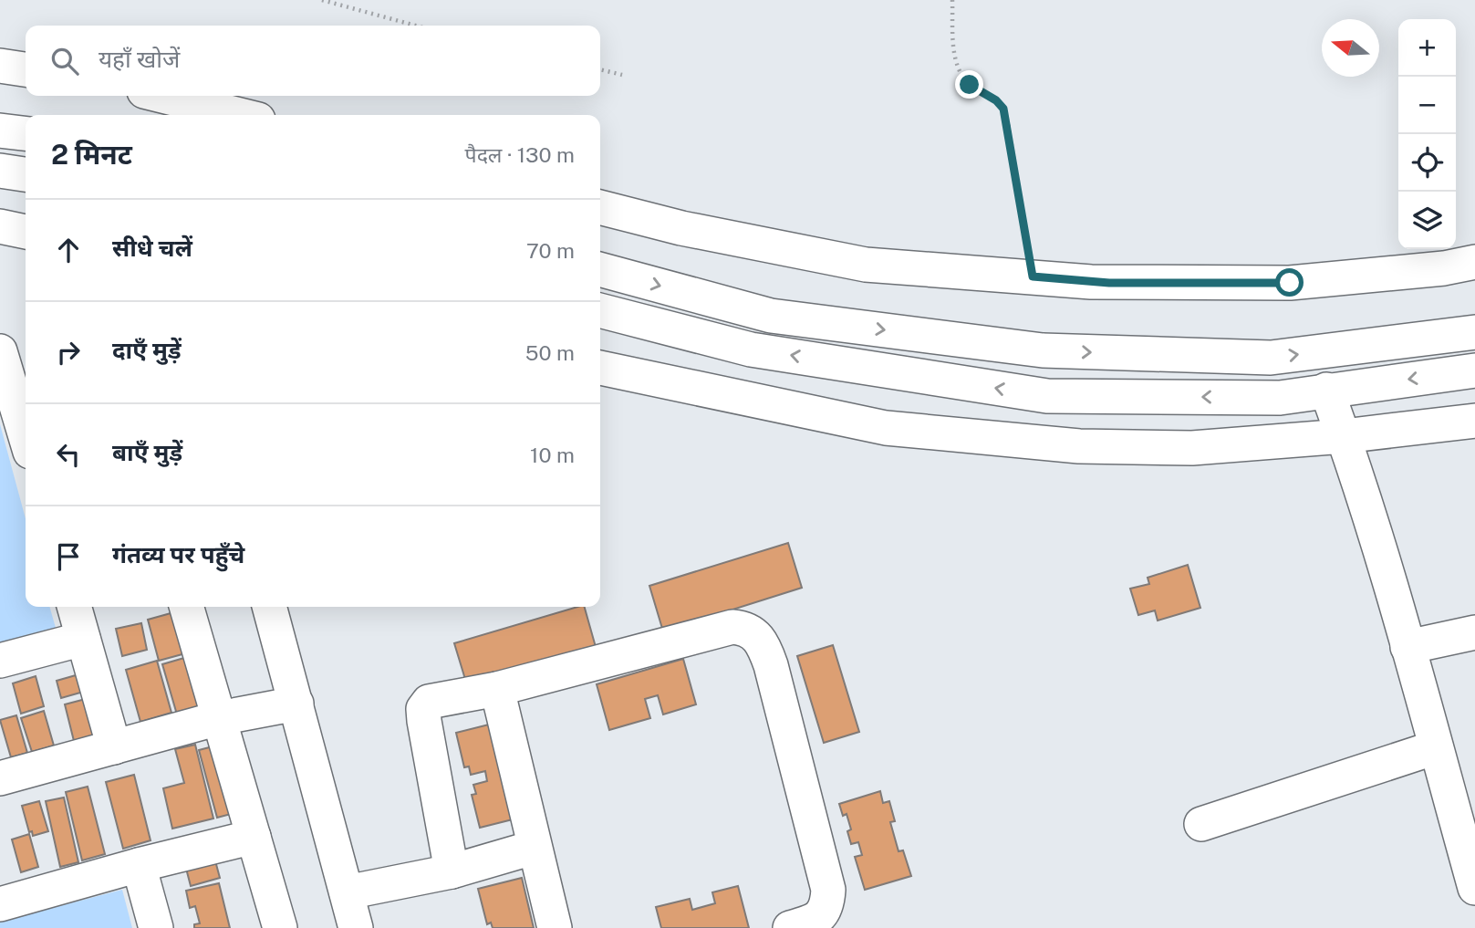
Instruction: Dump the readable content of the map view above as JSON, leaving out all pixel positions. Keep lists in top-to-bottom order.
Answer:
{
  "north": "left",
  "page": {
    "map_buttons": ["+", "−"],
    "search": "यहाँ खोजें",
    "heading": ["2 मिनट", "पैदल · 130 m"],
    "list": [
      ["सीधे चलें", "70 m"],
      ["दाएँ मुड़ें", "50 m"],
      ["बाएँ मुड़ें", "10 m"],
      "गंतव्य पर पहुँचे"
    ]
  }
}
